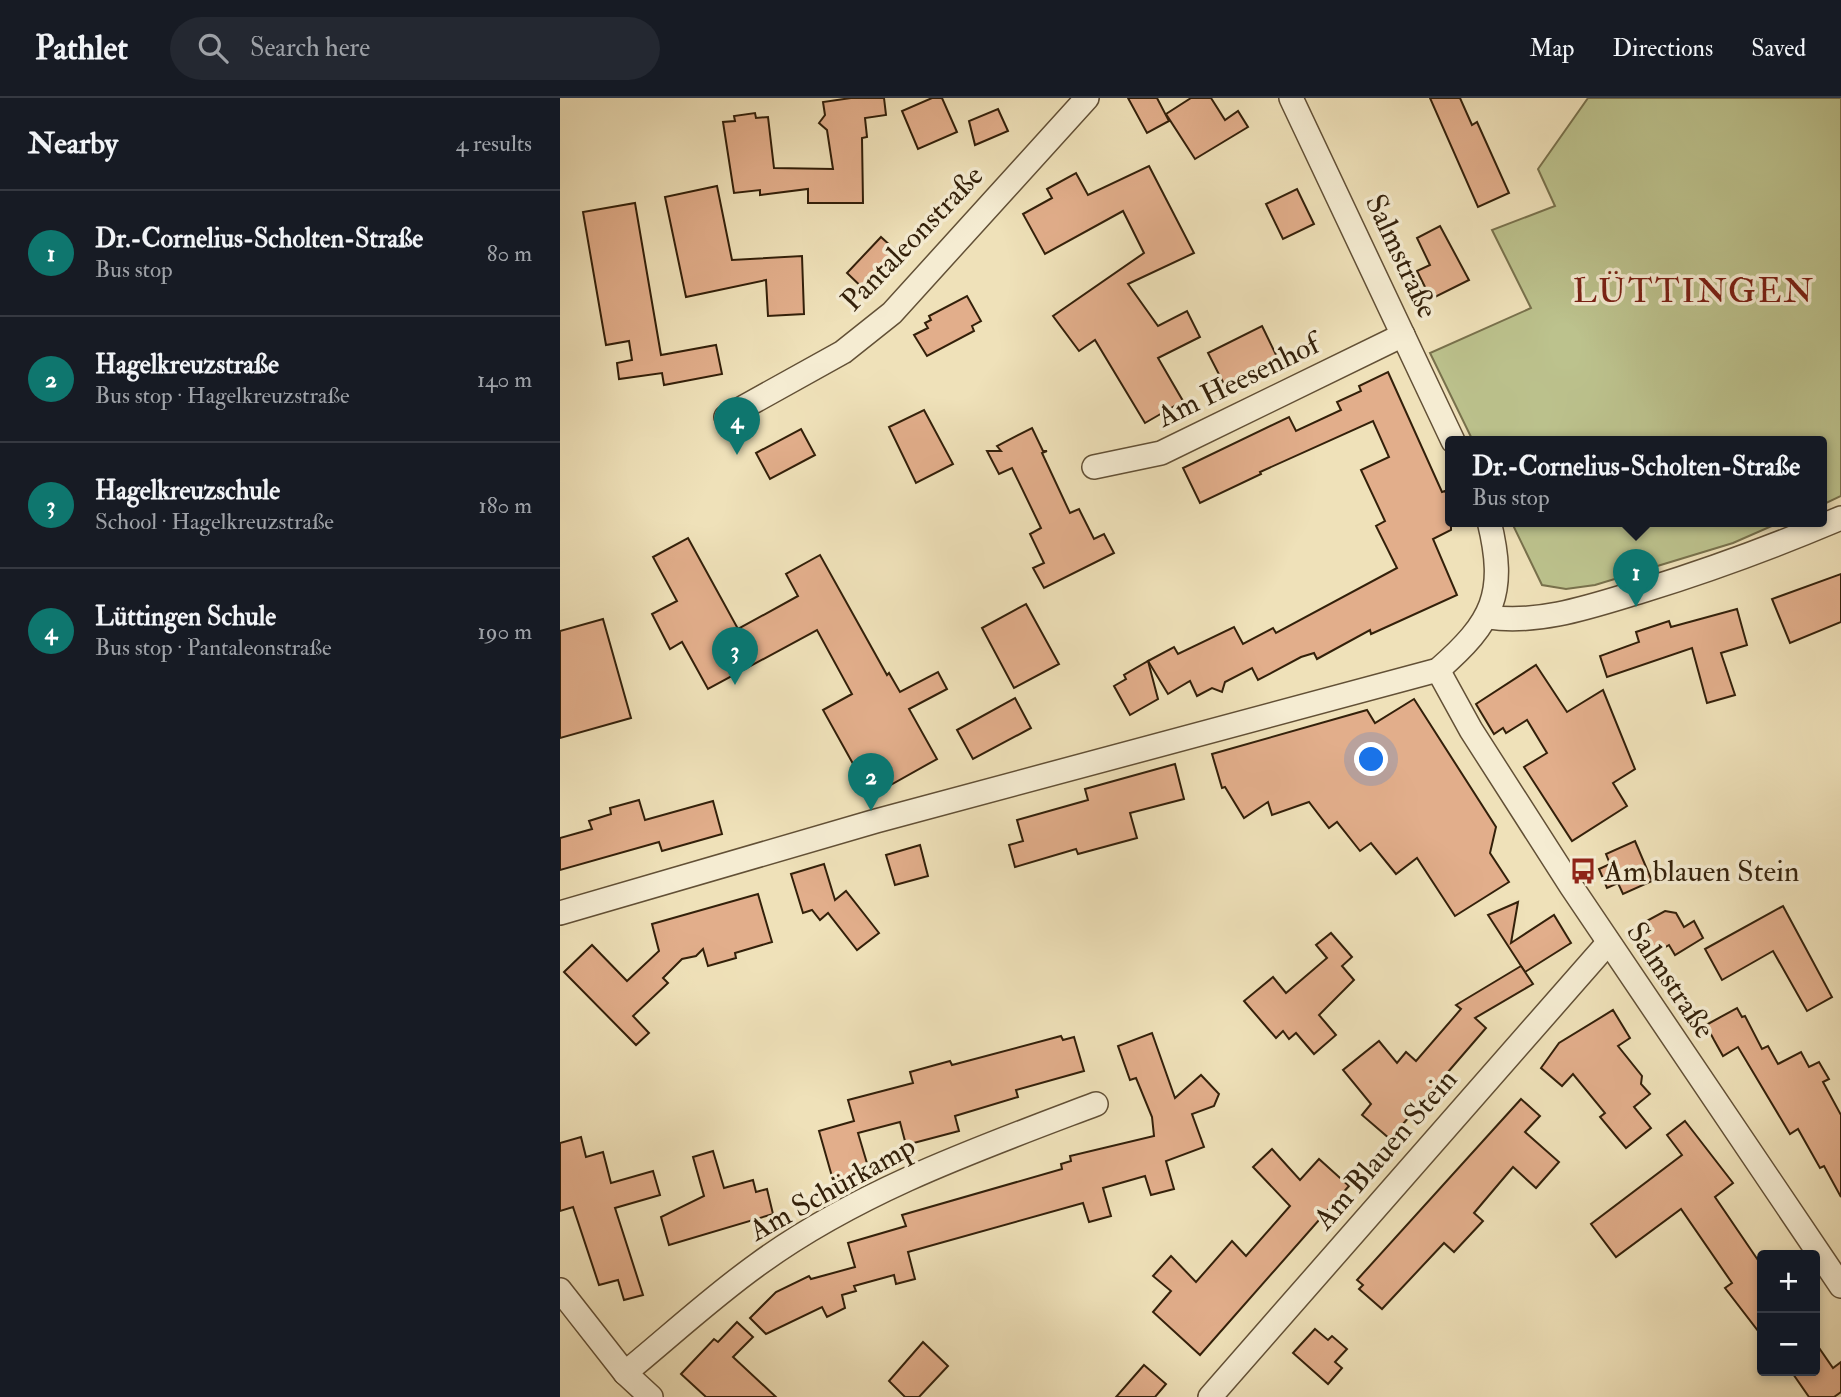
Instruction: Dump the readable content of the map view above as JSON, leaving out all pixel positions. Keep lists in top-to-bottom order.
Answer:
{
  "streets": {
    "street": [
      "Pantaleonstraße",
      "Salmstraße",
      "Am Heesenhof",
      "Am Blauen Stein",
      "Am Schürkamp"
    ]
  },
  "crossings": [
    ["Salmstraße", "Am Heesenhof"],
    ["Salmstraße", "Am Blauen Stein"]
  ],
  "districts": ["LÜTTINGEN"],
  "places": {
    "bus stop": ["Am blauen Stein"]
  },
  "page": {
    "header": "Pathlet",
    "search": "Search here",
    "nav": ["Map", "Directions", "Saved"],
    "heading": ["Nearby", "4 results"],
    "list": [
      {
        "mark": "1",
        "name": "Dr.-Cornelius-Scholten-Straße",
        "note": "Bus stop",
        "value": "80 m"
      },
      {
        "mark": "2",
        "name": "Hagelkreuzstraße",
        "note": "Bus stop · Hagelkreuzstraße",
        "value": "140 m"
      },
      {
        "mark": "3",
        "name": "Hagelkreuzschule",
        "note": "School · Hagelkreuzstraße",
        "value": "180 m"
      },
      {
        "mark": "4",
        "name": "Lüttingen Schule",
        "note": "Bus stop · Pantaleonstraße",
        "value": "190 m"
      }
    ],
    "pins": [
      "4",
      "1",
      "3",
      "2"
    ],
    "popup": ["Dr.-Cornelius-Scholten-Straße", "Bus stop"],
    "map_buttons": ["+", "−"]
  }
}
